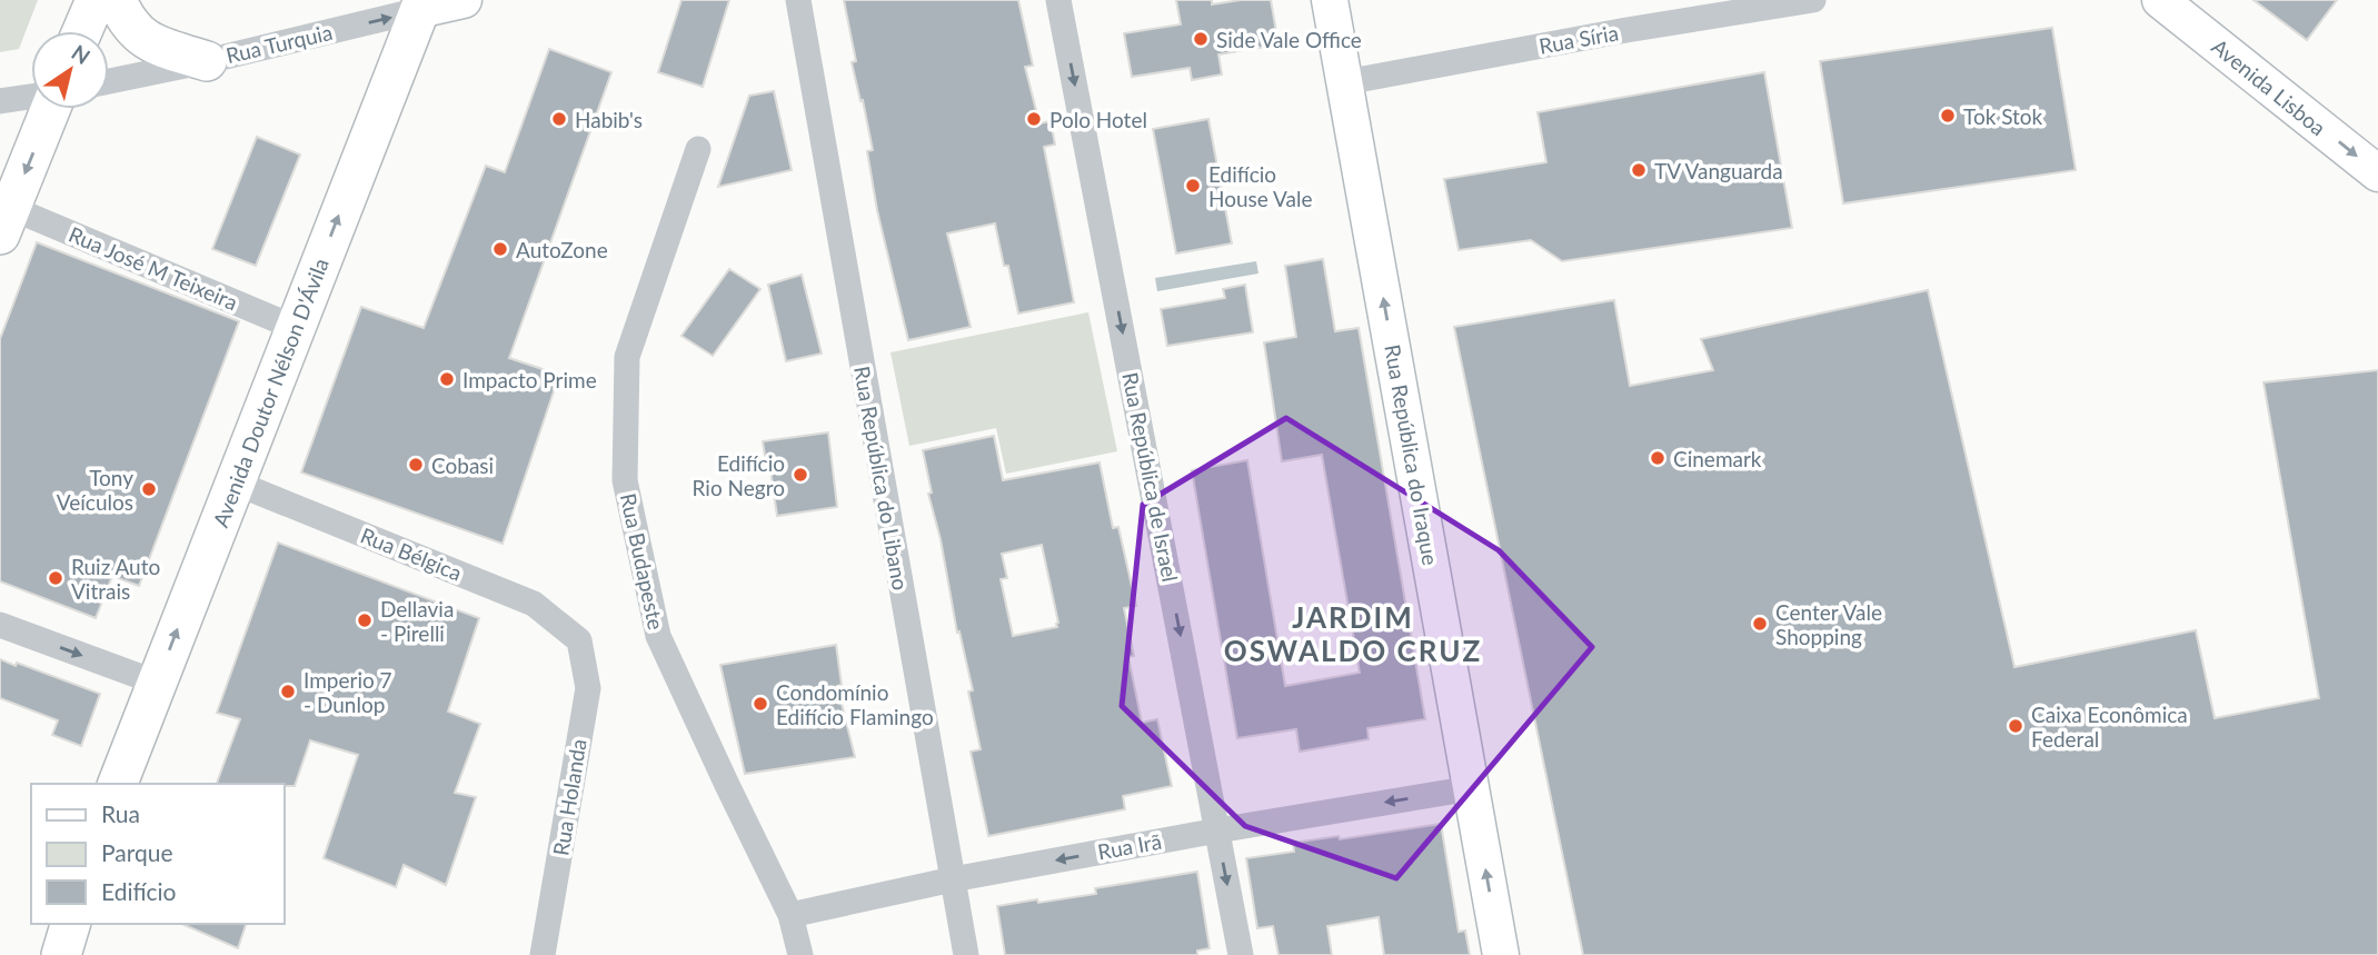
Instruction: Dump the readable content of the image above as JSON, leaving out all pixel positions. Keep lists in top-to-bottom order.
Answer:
{
  "streets": {
    "main road": ["Avenida Doutor Nélson D'Ávila"],
    "street": [
      "Rua Síria",
      "Rua Turquia",
      "Avenida Lisboa",
      "Rua José M Teixeira",
      "Rua República do Iraque",
      "Rua República de Israel",
      "Rua República do Libano",
      "Rua Bélgica",
      "Rua Budapeste",
      "Rua Holanda",
      "Rua Irã"
    ]
  },
  "crossings": [
    ["Rua Síria", "Rua República do Iraque"],
    ["Rua Turquia", "Avenida Doutor Nélson D'Ávila"],
    ["Rua José M Teixeira", "Avenida Doutor Nélson D'Ávila"],
    ["Avenida Doutor Nélson D'Ávila", "Rua Bélgica"],
    ["Rua República do Iraque", "Rua Irã"],
    ["Rua República de Israel", "Rua Irã"],
    ["Rua República do Libano", "Rua Irã"],
    ["Rua Bélgica", "Rua Holanda"],
    ["Rua Budapeste", "Rua Irã"]
  ],
  "one_way": [
    "Rua Turquia",
    "Avenida Lisboa",
    "Avenida Doutor Nélson D'Ávila",
    "Rua República do Iraque",
    "Rua República de Israel",
    "Rua Irã"
  ],
  "districts": ["JARDIM OSWALDO CRUZ"],
  "places": [
    "Side Vale Office",
    "Tok Stok",
    "Habib's",
    "Polo Hotel",
    "TV Vanguarda",
    "Edifício House Vale",
    "AutoZone",
    "Impacto Prime",
    "Cinemark",
    "Cobasi",
    "Edifício Rio Negro",
    "Tony Veículos",
    "Ruiz Auto Vitrais",
    "Dellavia - Pirelli",
    "Center Vale Shopping",
    "Imperio 7 - Dunlop",
    "Condomínio Edifício Flamingo",
    "Caixa Econômica Federal"
  ],
  "legend": ["Rua", "Parque", "Edifício"],
  "north": "top right"
}
